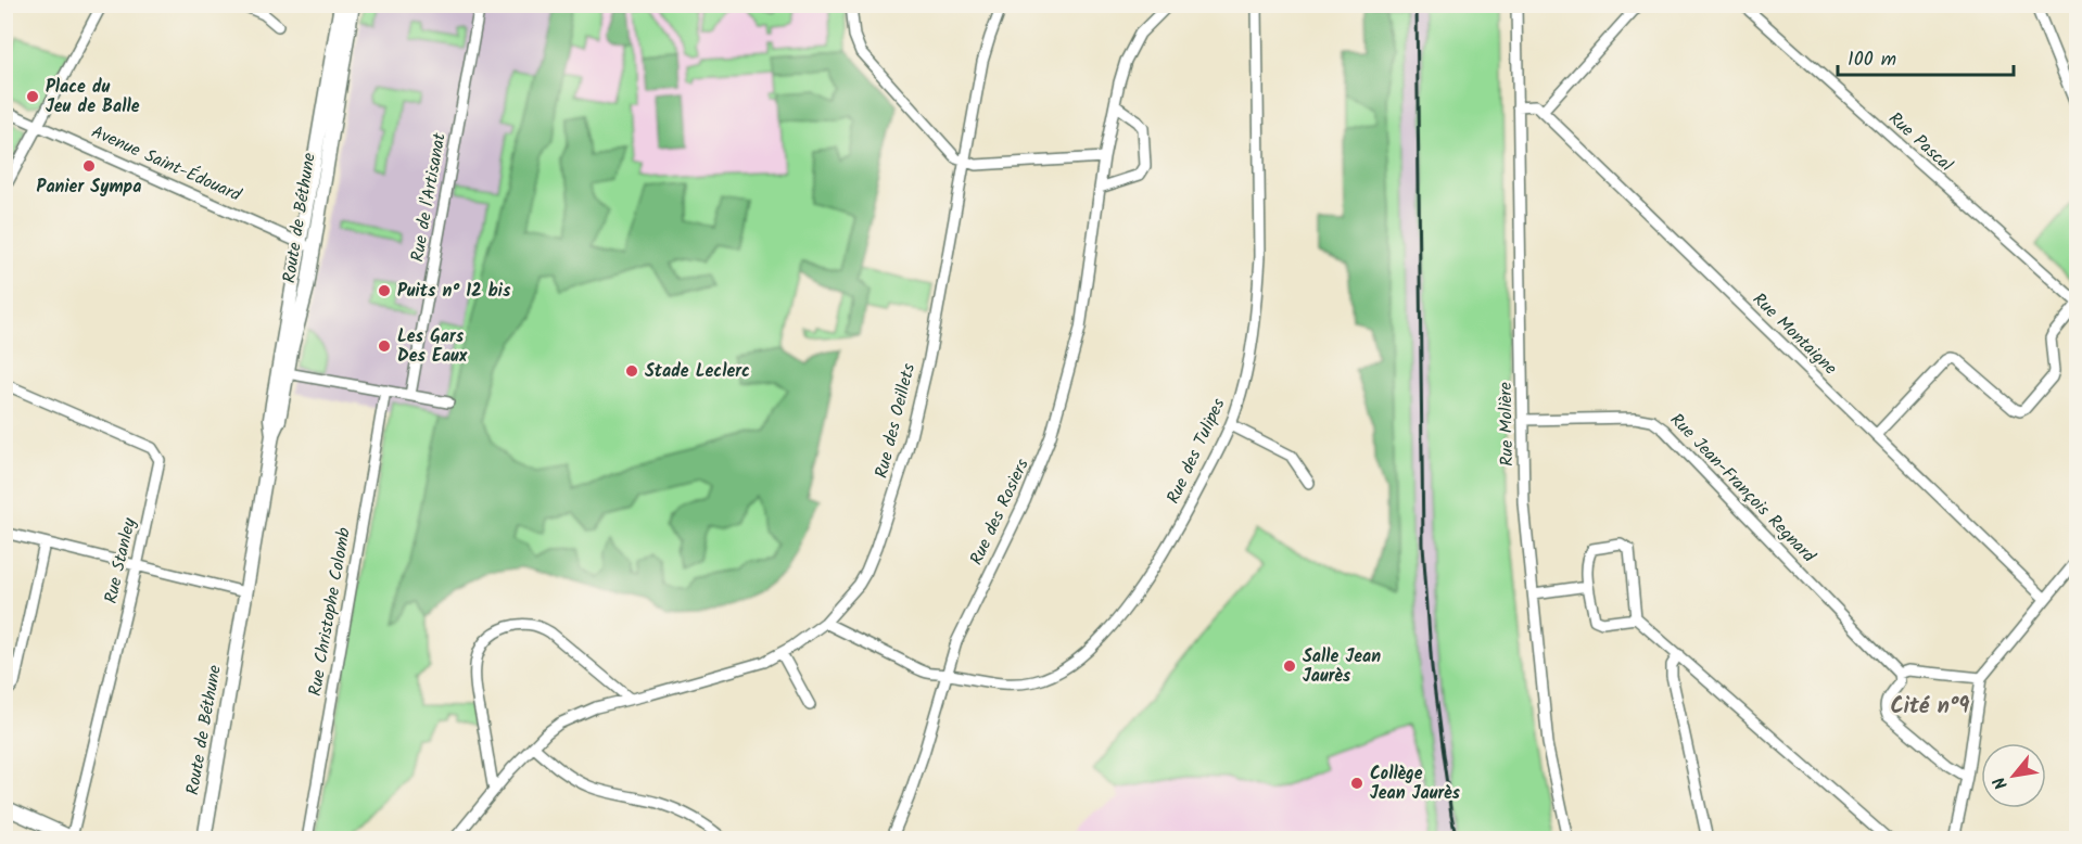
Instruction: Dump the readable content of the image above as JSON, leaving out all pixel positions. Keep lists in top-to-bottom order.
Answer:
{
  "streets": {
    "main road": ["Route de Béthune"],
    "street": [
      "Rue Pascal",
      "Avenue Saint-Édouard",
      "Rue de l'Artisanat",
      "Rue Montaigne",
      "Rue des Oeillets",
      "Rue Molière",
      "Rue des Tulipes",
      "Rue Jean-François Regnard",
      "Rue des Rosiers",
      "Rue Stanley",
      "Rue Christophe Colomb"
    ]
  },
  "crossings": [
    ["Avenue Saint-Édouard", "Route de Béthune"],
    ["Rue des Oeillets", "Rue des Tulipes"],
    ["Rue Molière", "Rue Jean-François Regnard"],
    ["Rue des Tulipes", "Rue des Rosiers"]
  ],
  "districts": ["Cité n°9"],
  "places": [
    "Place du Jeu de Balle",
    "Panier Sympa",
    "Puits n° 12 bis",
    "Les Gars Des Eaux",
    "Stade Leclerc",
    "Salle Jean Jaurès",
    "Collège Jean Jaurès"
  ],
  "scale_bar": "100 m",
  "north": "bottom left"
}
